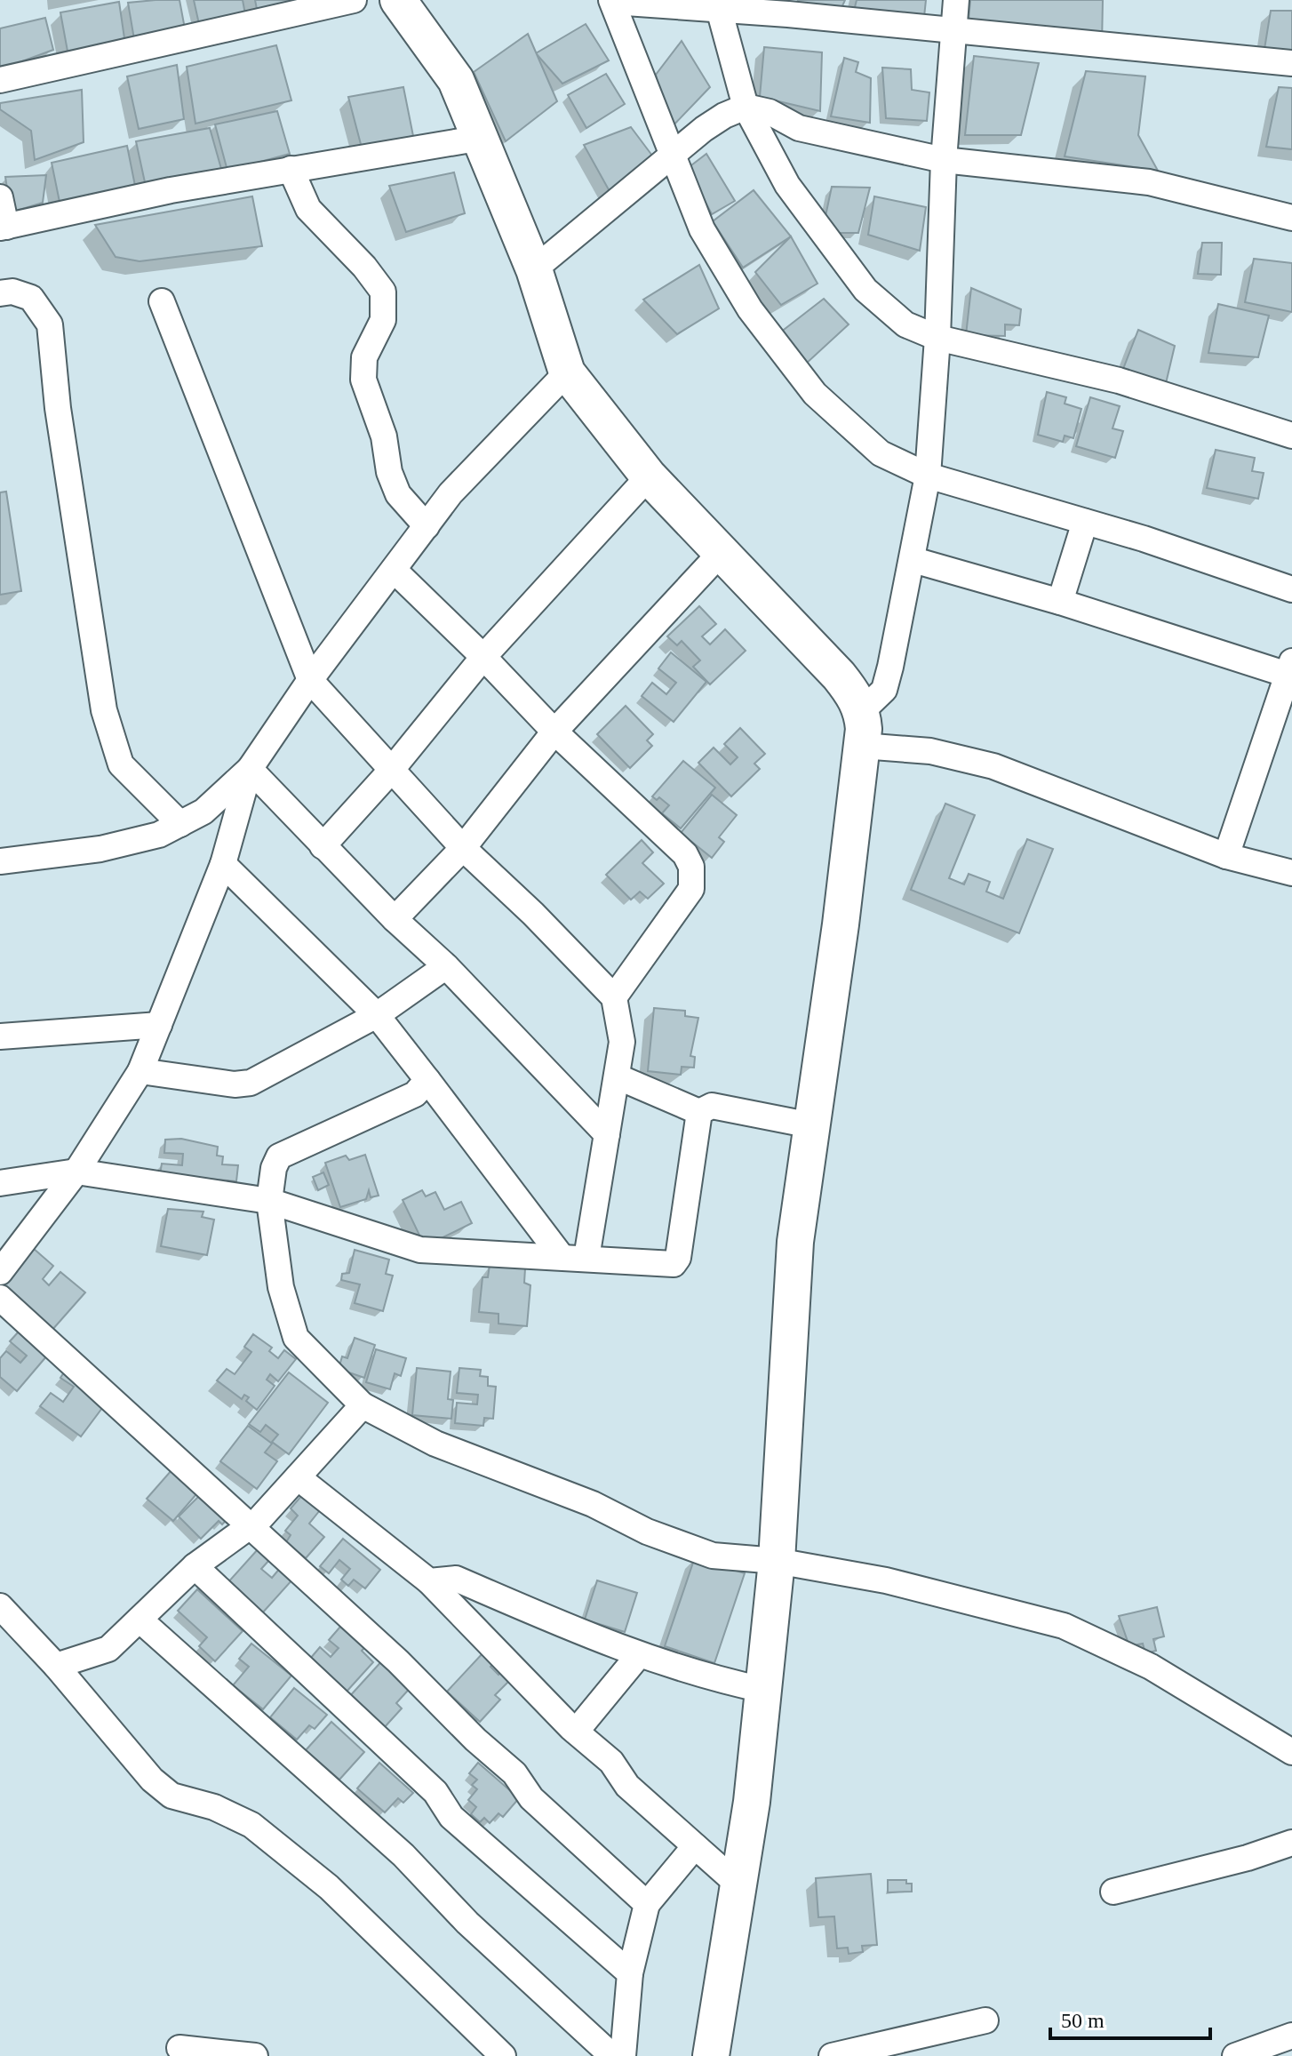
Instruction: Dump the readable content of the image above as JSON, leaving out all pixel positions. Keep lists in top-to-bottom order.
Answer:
{
  "scale_bar": "50 m"
}
